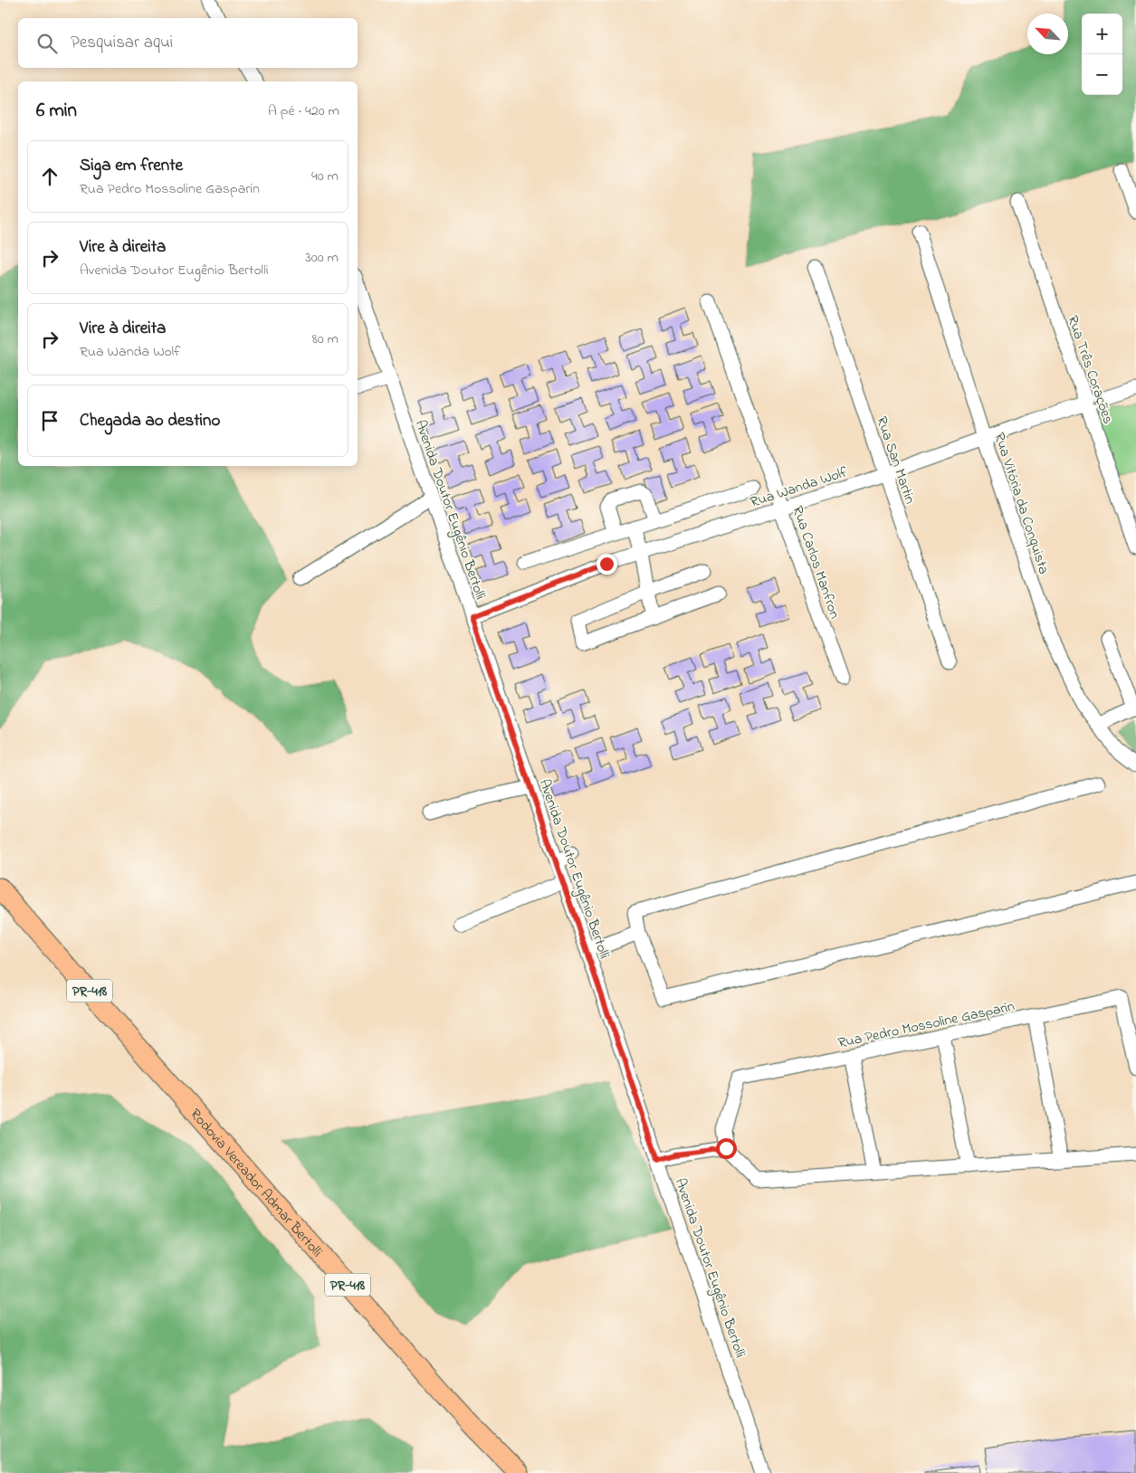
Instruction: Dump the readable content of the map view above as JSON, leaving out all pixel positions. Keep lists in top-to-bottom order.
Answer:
{
  "streets": {
    "highway": ["PR-418", "Rodovia Vereador Admar Bertolli"],
    "street": [
      "Rua Três Corações",
      "Rua San Martin",
      "Rua Wanda Wolf",
      "Rua Vitória da Conquista",
      "Avenida Doutor Eugênio Bertolli",
      "Rua Carlos Manfron",
      "Rua Pedro Mossoline Gasparin"
    ]
  },
  "crossings": [
    ["Rua Três Corações", "Rua Wanda Wolf"],
    ["Rua San Martin", "Rua Wanda Wolf"],
    ["Rua Wanda Wolf", "Rua Vitória da Conquista"],
    ["Rua Wanda Wolf", "Avenida Doutor Eugênio Bertolli"],
    ["Rua Wanda Wolf", "Rua Carlos Manfron"]
  ],
  "north": "top left",
  "page": {
    "map_buttons": ["+", "−"],
    "search": "Pesquisar aqui",
    "heading": ["6 min", "A pé · 420 m"],
    "list": [
      ["Siga em frente", "Rua Pedro Mossoline Gasparin", "40 m"],
      ["Vire à direita", "Avenida Doutor Eugênio Bertolli", "300 m"],
      ["Vire à direita", "Rua Wanda Wolf", "80 m"],
      "Chegada ao destino"
    ]
  }
}
